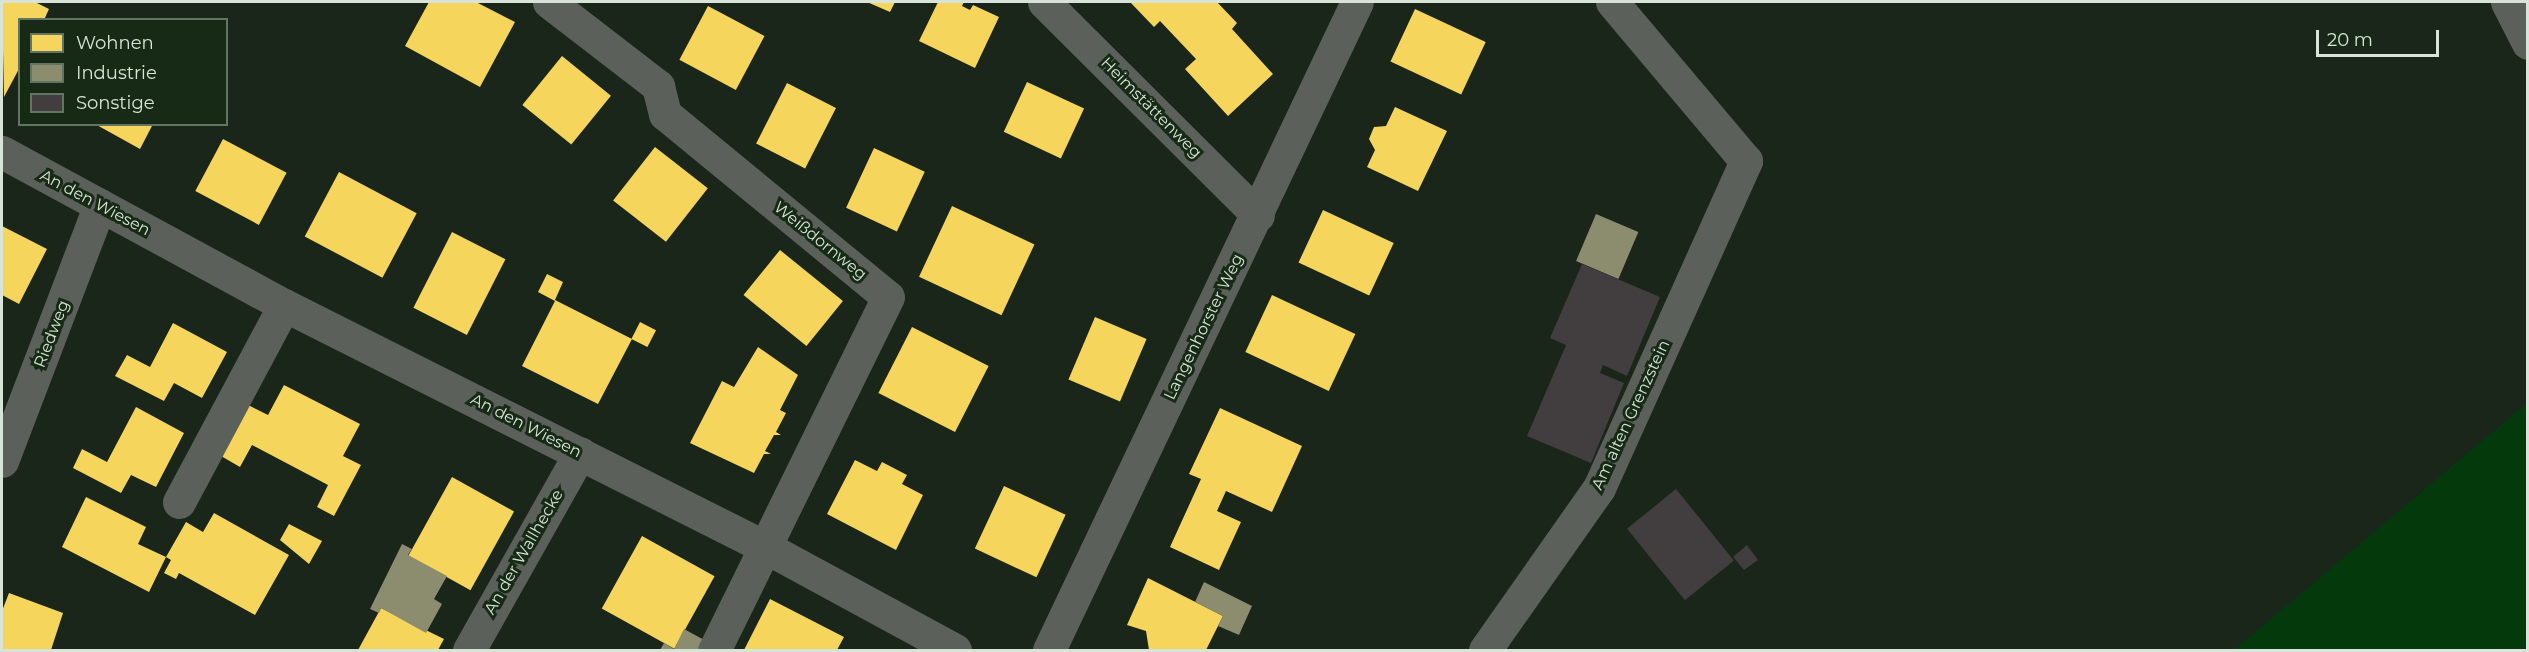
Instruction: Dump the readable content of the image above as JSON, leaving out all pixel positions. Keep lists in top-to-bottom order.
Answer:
{
  "streets": {
    "street": [
      "Heimstättenweg",
      "An den Wiesen",
      "Weißdornweg",
      "Langenhorster Weg",
      "Riedweg",
      "Am alten Grenzstein",
      "An der Wallhecke"
    ]
  },
  "crossings": [
    ["Heimstättenweg", "Langenhorster Weg"],
    ["An den Wiesen", "Weißdornweg"],
    ["An den Wiesen", "Riedweg"],
    ["An den Wiesen", "An der Wallhecke"]
  ],
  "legend": ["Wohnen", "Industrie", "Sonstige"],
  "scale_bar": "20 m"
}
